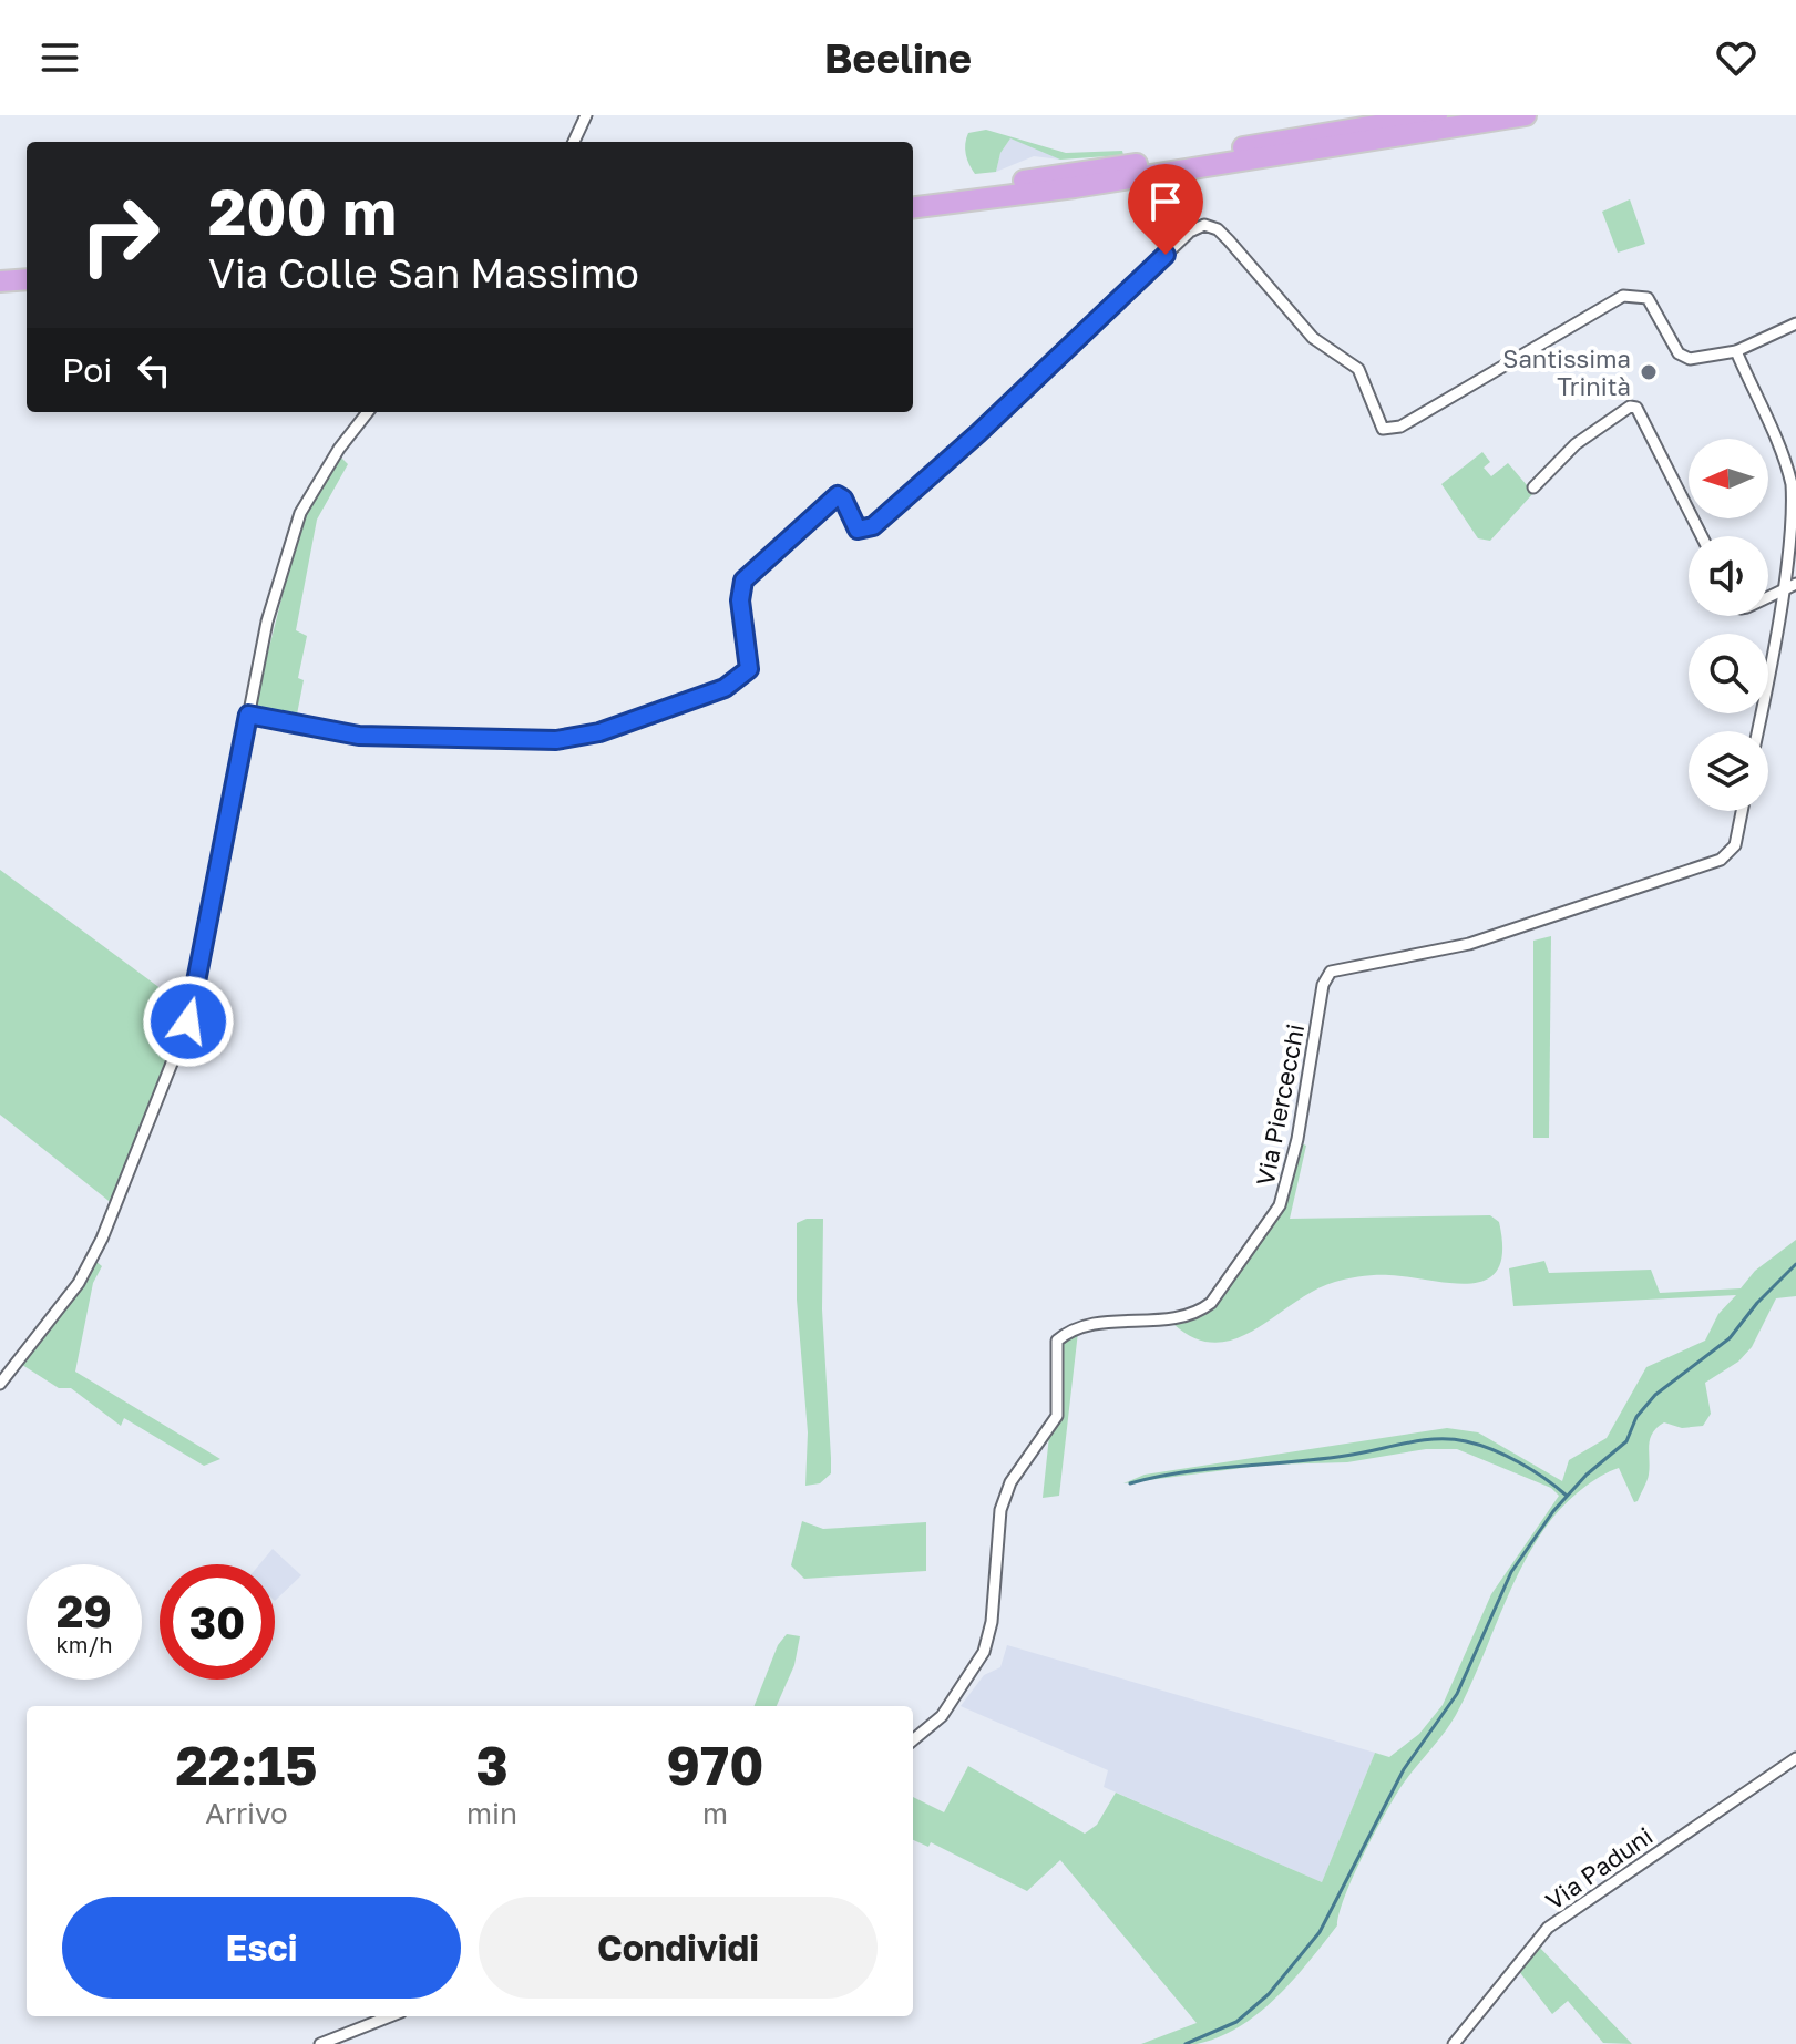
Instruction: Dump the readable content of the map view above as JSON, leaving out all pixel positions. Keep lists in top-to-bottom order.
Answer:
{
  "streets": {
    "street": ["Via Piercecchi", "Via Paduni"]
  },
  "places": ["Santissima Trinità"],
  "north": "left",
  "page": {
    "header": "Beeline",
    "turn": ["200 m", "Via Colle San Massimo"],
    "then": "Poi",
    "speed": "29 km/h",
    "limit": "30",
    "eta": [
      "22:15",
      "Arrivo",
      "3",
      "min",
      "970",
      "m"
    ],
    "buttons": ["Esci", "Condividi"]
  }
}
